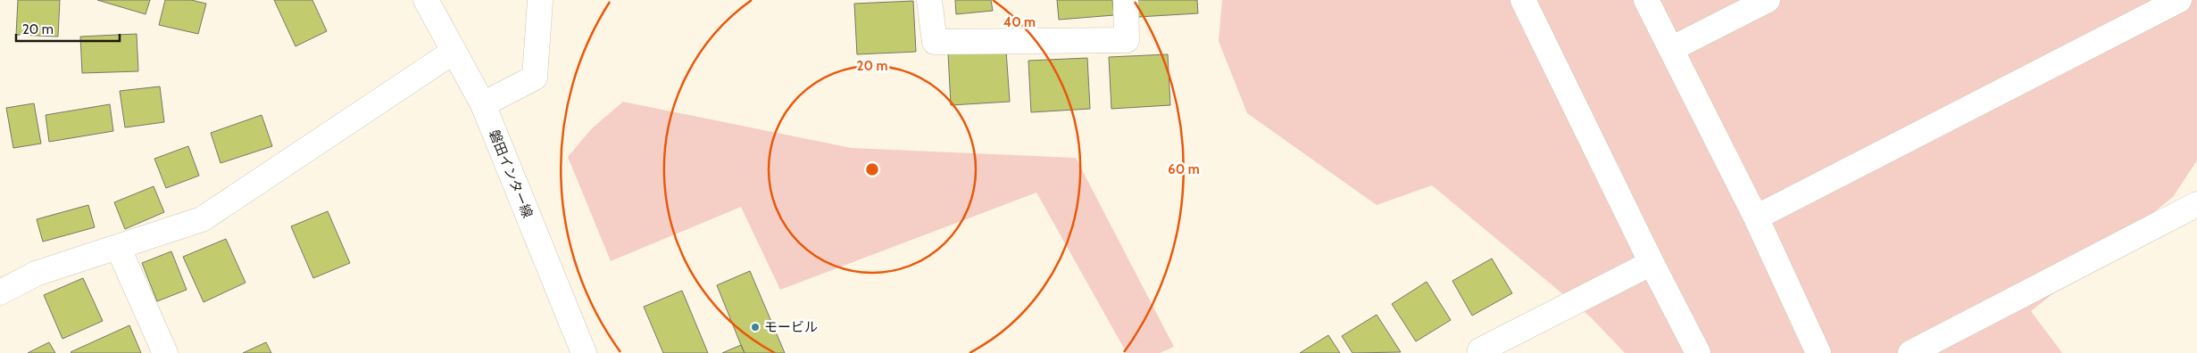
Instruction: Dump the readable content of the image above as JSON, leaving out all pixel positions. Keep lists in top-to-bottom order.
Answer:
{
  "streets": {
    "street": ["磐田インター線"]
  },
  "places": ["モービル"],
  "scale_bar": "20 m",
  "rings": ["40 m", "20 m", "60 m"]
}
